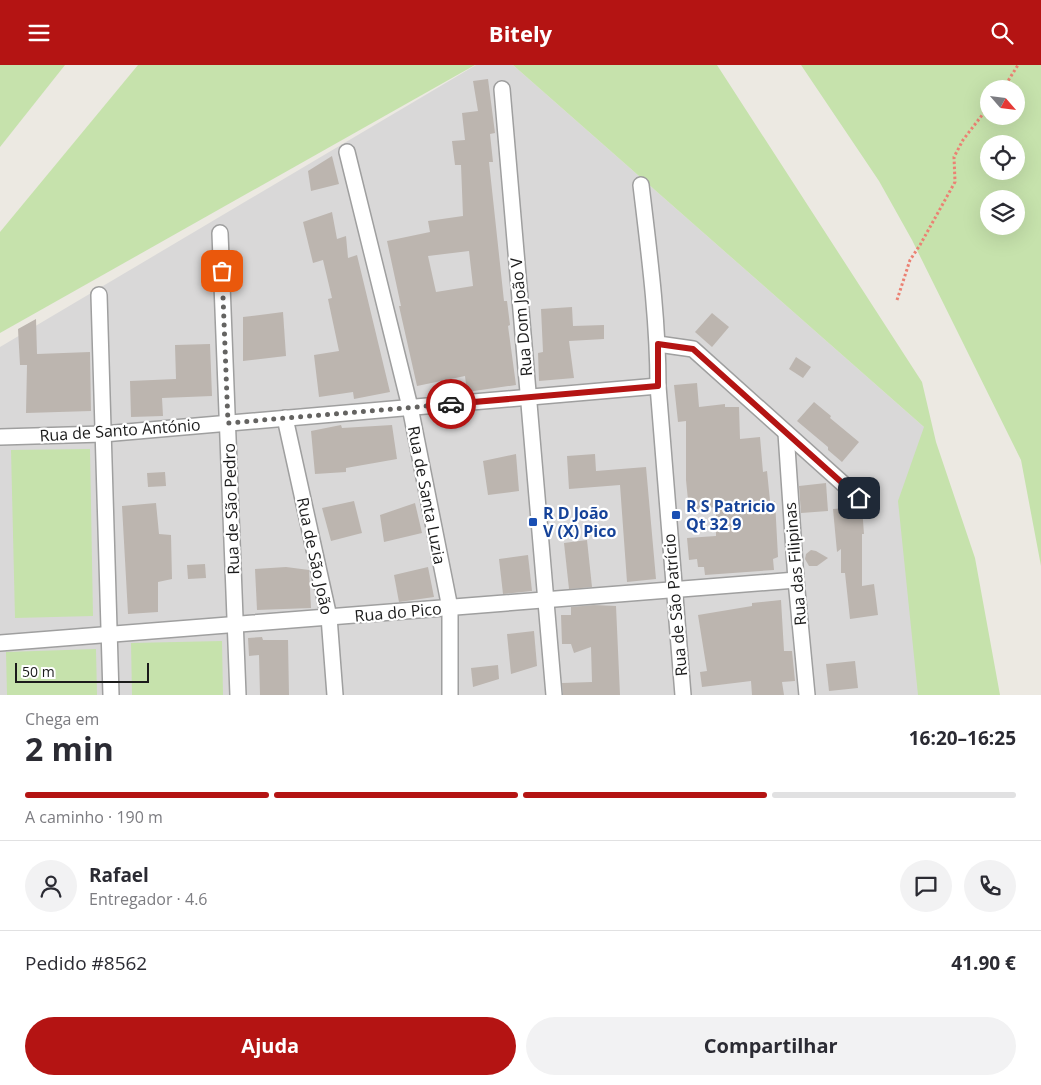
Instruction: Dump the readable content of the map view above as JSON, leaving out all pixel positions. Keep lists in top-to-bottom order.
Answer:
{
  "streets": {
    "street": [
      "Rua Dom João V",
      "Rua de Santo António",
      "Rua de Santa Luzia",
      "Rua de São Pedro",
      "Rua de São João",
      "Rua das Filipinas",
      "Rua de São Patrício",
      "Rua do Pico"
    ]
  },
  "crossings": [
    ["Rua Dom João V", "Rua de Santo António"],
    ["Rua Dom João V", "Rua do Pico"],
    ["Rua de Santo António", "Rua de Santa Luzia"],
    ["Rua de Santo António", "Rua de São Pedro"],
    ["Rua de Santo António", "Rua de São João"],
    ["Rua de Santo António", "Rua de São Patrício"],
    ["Rua de Santa Luzia", "Rua do Pico"],
    ["Rua de São Pedro", "Rua do Pico"],
    ["Rua de São João", "Rua do Pico"],
    ["Rua das Filipinas", "Rua do Pico"],
    ["Rua de São Patrício", "Rua do Pico"]
  ],
  "places": {
    "transit": ["R S Patricio Qt 32 9", "R D João V (X) Pico"]
  },
  "scale_bar": "50 m",
  "north": "bottom right",
  "page": {
    "header": "Bitely",
    "scale": "50 m",
    "heading": ["2 min", "Chega em", "16:20–16:25"],
    "panel": [
      "Rafael",
      "Entregador · 4.6",
      "Pedido #8562",
      "41.90 €"
    ],
    "bar": "A caminho · 190 m",
    "buttons": ["Ajuda", "Compartilhar"]
  }
}
